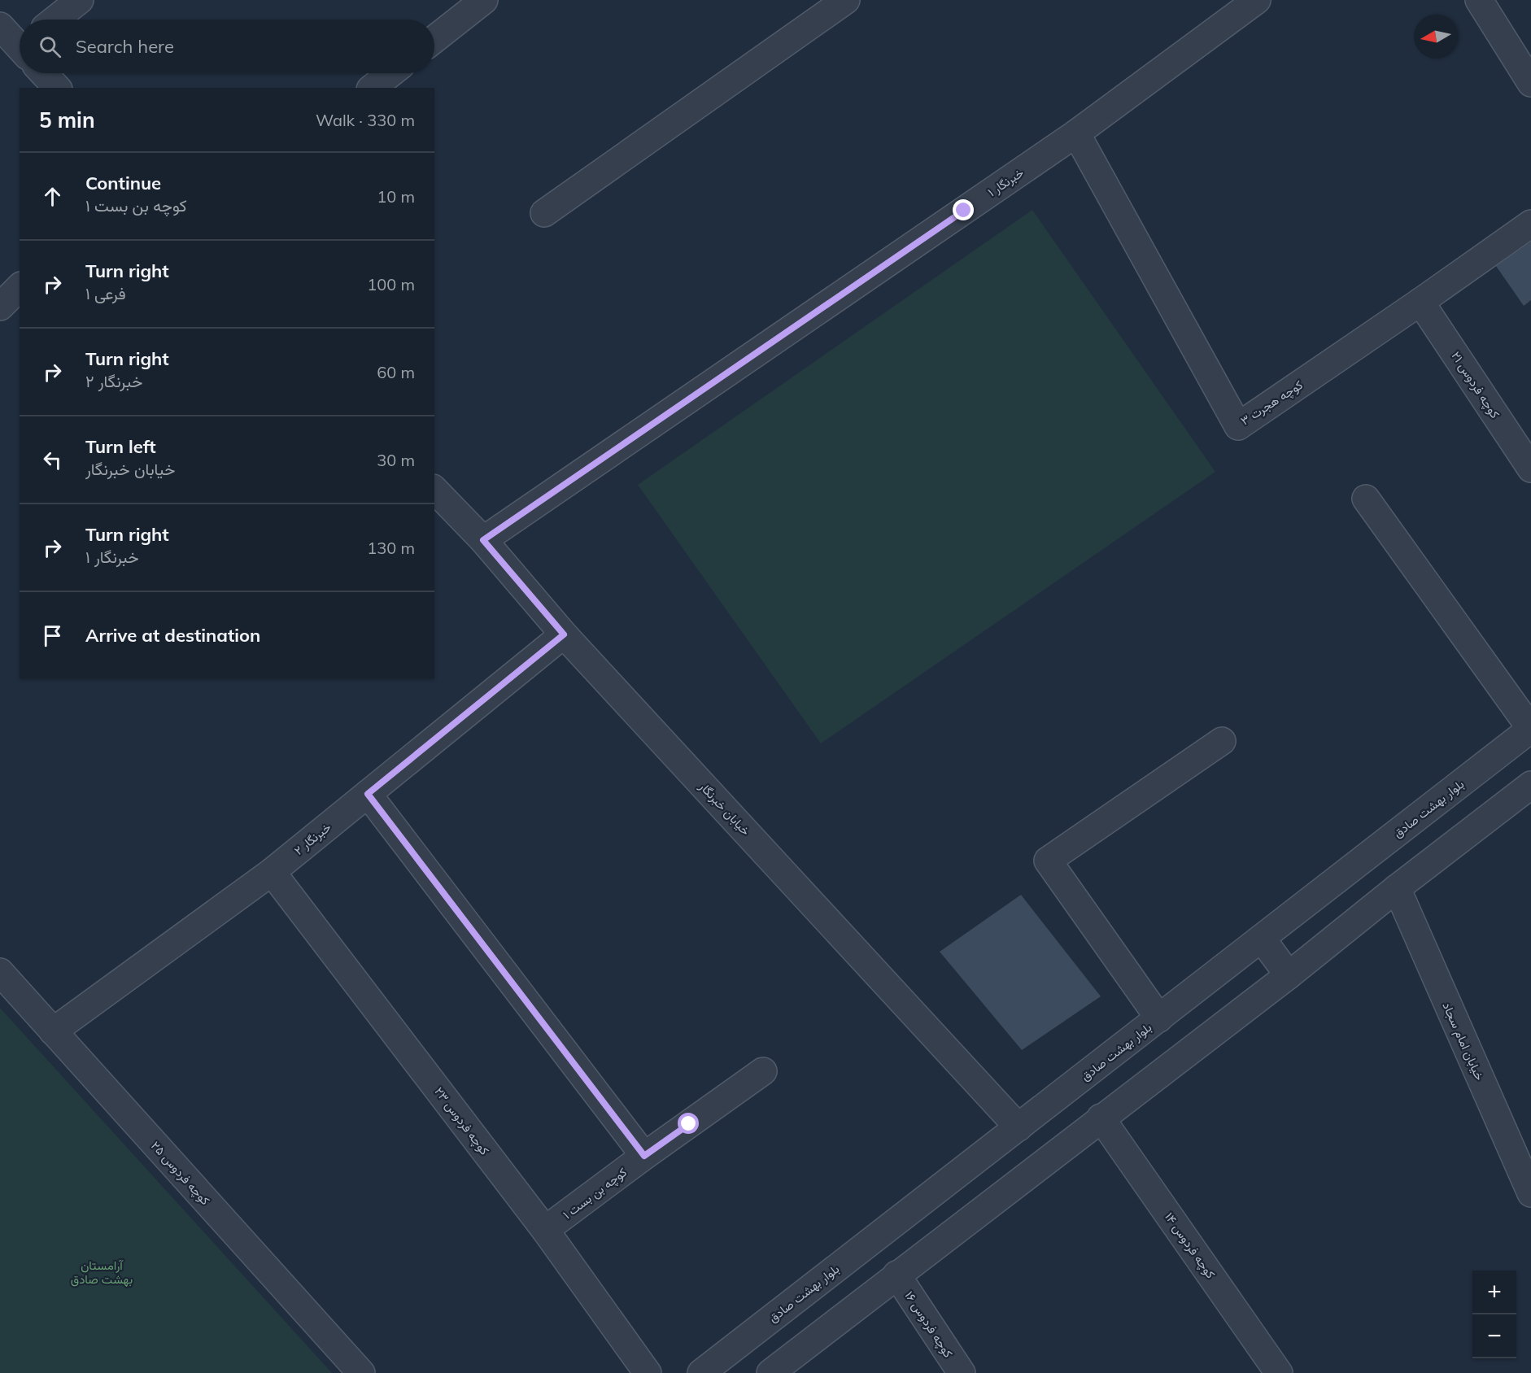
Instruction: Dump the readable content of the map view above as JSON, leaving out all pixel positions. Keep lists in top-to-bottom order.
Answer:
{
  "streets": {
    "street": [
      "خبرنگار ۱",
      "کوچه فردوس ۲۱",
      "کوچه هجرت ۳",
      "خیابان خبرنگار",
      "بلوار بهشت صادق",
      "خبرنگار ۲",
      "خیابان امام سجاد",
      "کوچه فردوس ۲۳",
      "کوچه فردوس ۲۵",
      "کوچه بن بست ۱",
      "کوچه فردوس ۱۴",
      "کوچه فردوس ۱۶"
    ]
  },
  "crossings": [
    ["خبرنگار ۱", "کوچه هجرت ۳"],
    ["خبرنگار ۱", "خیابان خبرنگار"],
    ["کوچه فردوس ۲۱", "کوچه هجرت ۳"],
    ["خیابان خبرنگار", "بلوار بهشت صادق"],
    ["خیابان خبرنگار", "خبرنگار ۲"],
    ["خبرنگار ۲", "کوچه فردوس ۲۳"],
    ["خبرنگار ۲", "کوچه فردوس ۲۵"],
    ["کوچه فردوس ۲۳", "کوچه بن بست ۱"]
  ],
  "parks": ["آرامستان بهشت صادق"],
  "north": "left",
  "page": {
    "search": "Search here",
    "heading": ["5 min", "Walk · 330 m"],
    "list": [
      ["Continue", "کوچه بن بست ۱", "10 m"],
      ["Turn right", "فرعی ۱", "100 m"],
      ["Turn right", "خبرنگار ۲", "60 m"],
      ["Turn left", "خیابان خبرنگار", "30 m"],
      ["Turn right", "خبرنگار ۱", "130 m"],
      "Arrive at destination"
    ],
    "map_buttons": ["+", "−"]
  }
}
